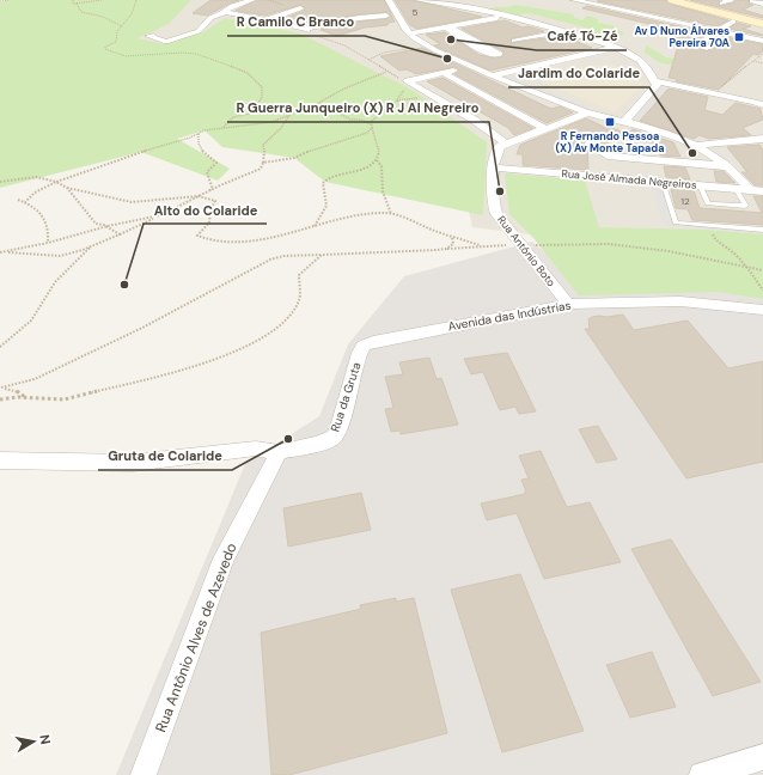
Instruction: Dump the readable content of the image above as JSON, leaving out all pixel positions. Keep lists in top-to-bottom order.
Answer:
{
  "streets": {
    "street": [
      "Rua José Almada Negreiros",
      "Rua António Boto",
      "Avenida das Indústrias",
      "Rua da Gruta",
      "Rua Antônio Alves de Azevedo"
    ]
  },
  "crossings": [
    ["Rua José Almada Negreiros", "Rua António Boto"],
    ["Rua António Boto", "Avenida das Indústrias"],
    ["Avenida das Indústrias", "Rua da Gruta"],
    ["Rua da Gruta", "Rua Antônio Alves de Azevedo"]
  ],
  "places": {
    "transit": ["Av D Nuno Álvares Pereira 70A", "R Fernando Pessoa (X) Av Monte Tapada"],
    "other": [
      "Café Tó-Zé",
      "R Camilo C Branco",
      "Jardim do Colaride",
      "R Guerra Junqueiro (X) R J Al Negreiro",
      "Alto do Colaride",
      "Gruta de Colaride"
    ]
  },
  "house_numbers": ["5", "12"],
  "north": "right"
}
